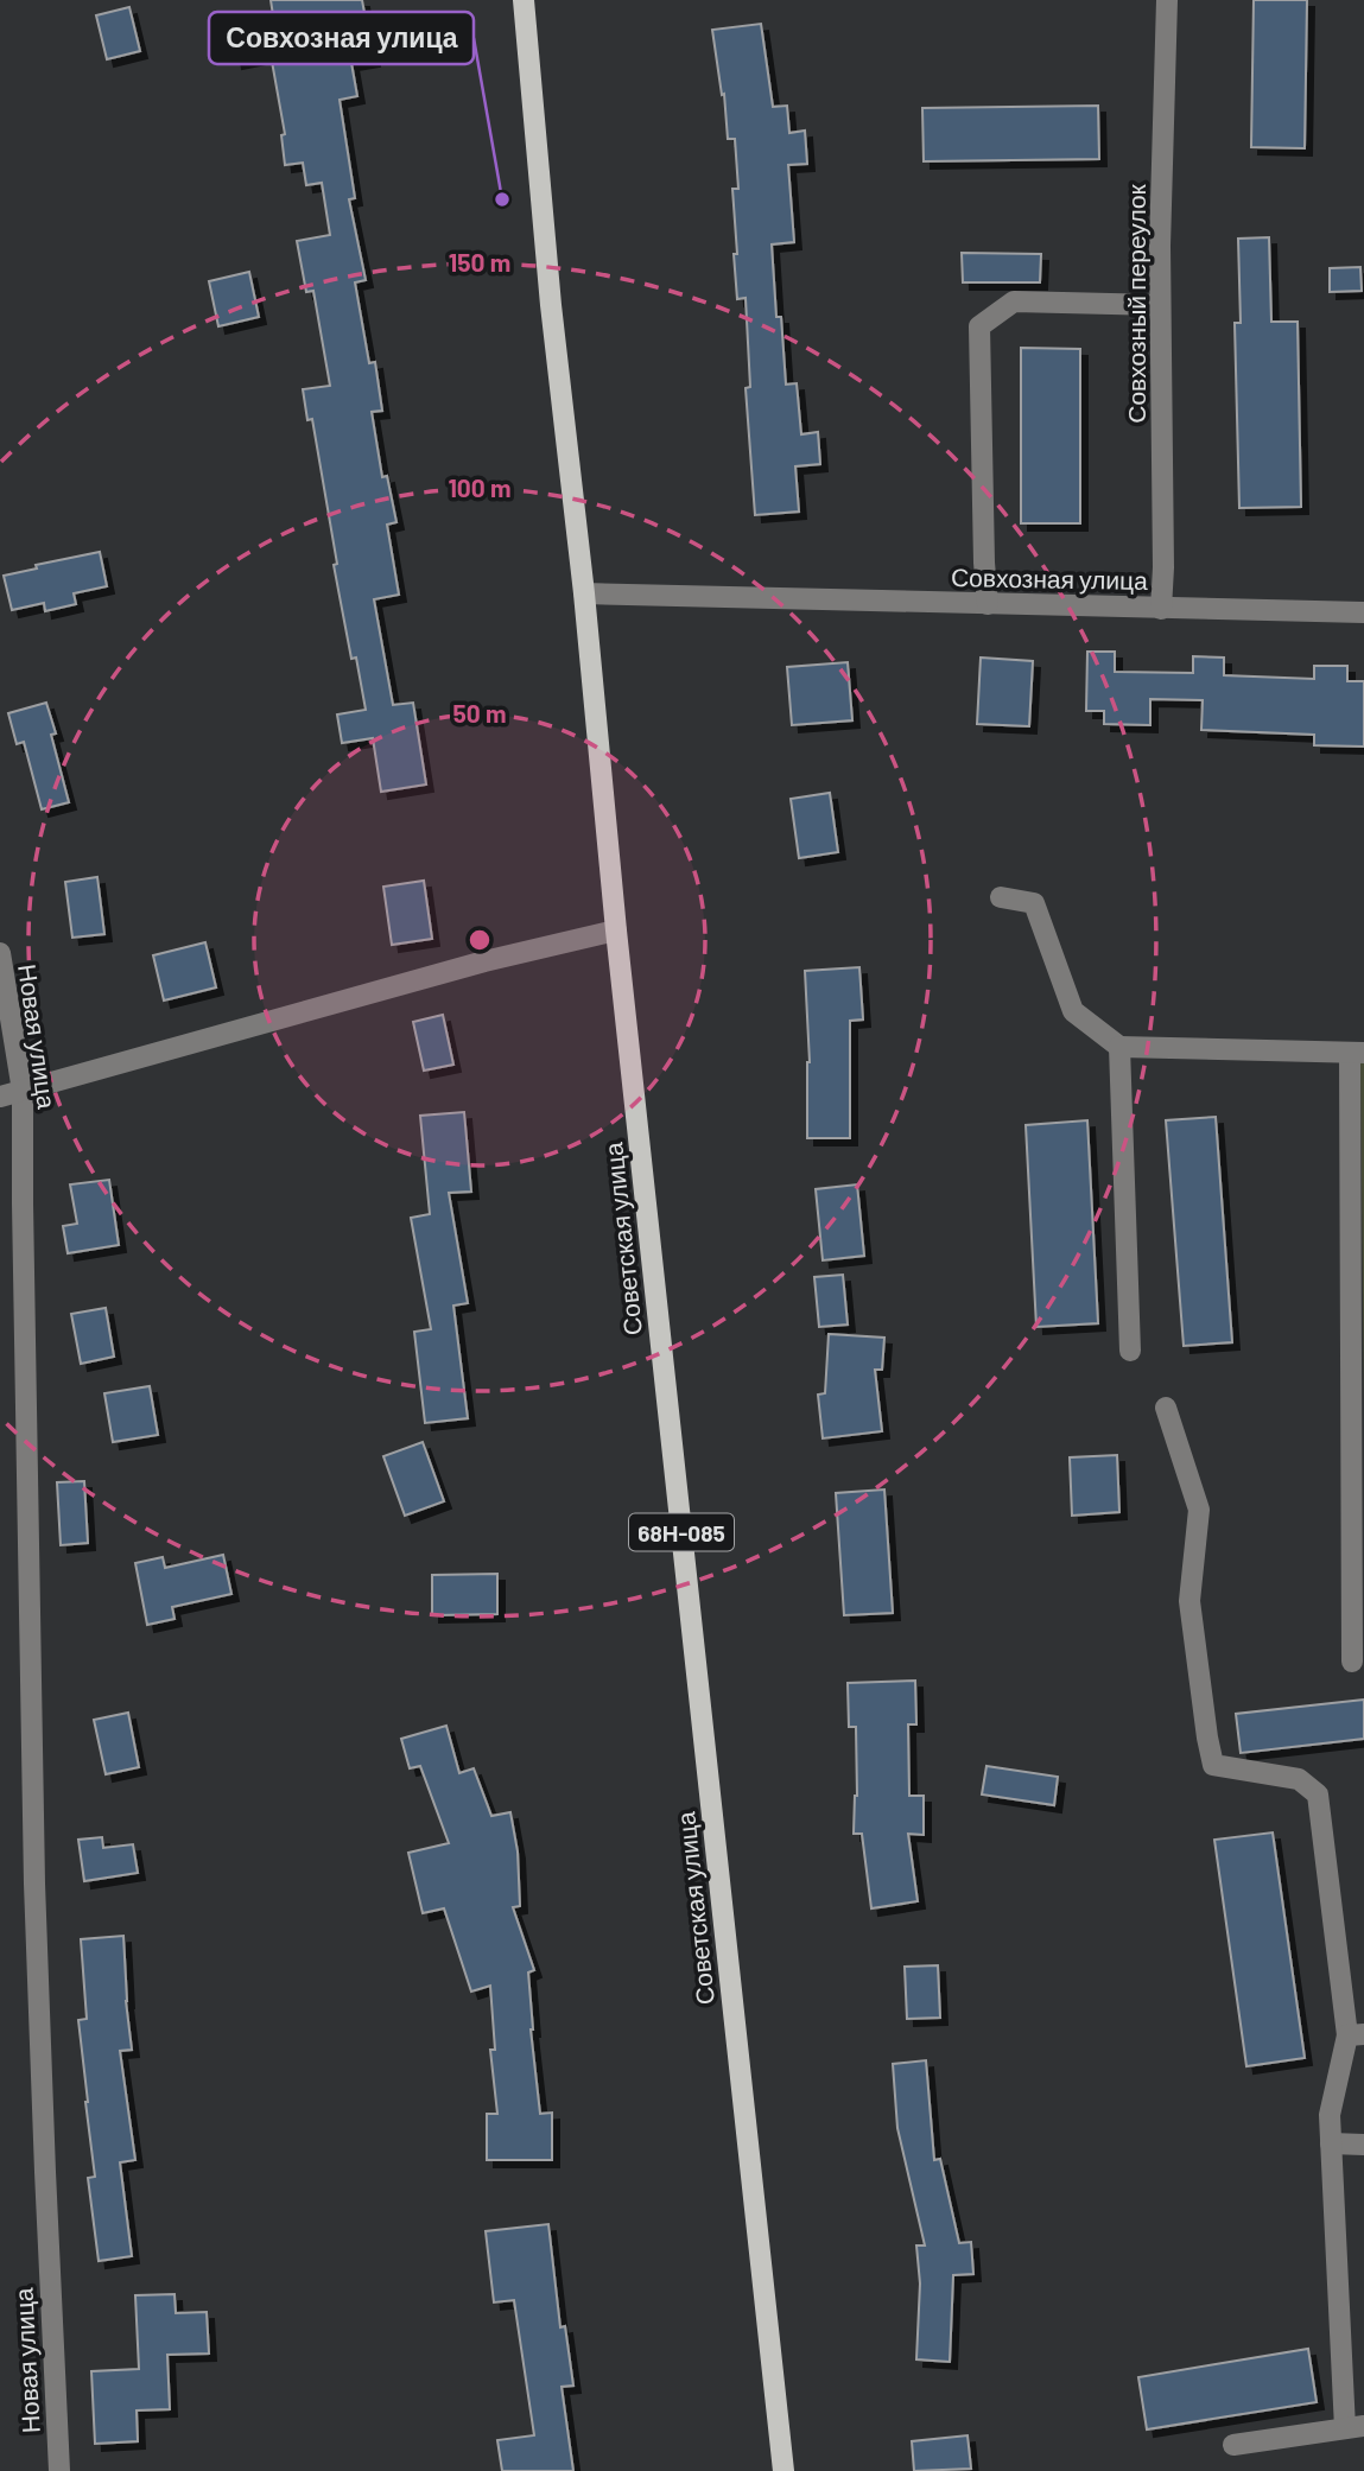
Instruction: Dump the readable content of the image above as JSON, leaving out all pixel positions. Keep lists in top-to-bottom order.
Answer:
{
  "streets": {
    "main road": ["Советская улица", "68Н-085"],
    "street": ["Совхозный переулок", "Совхозная улица", "Новая улица"]
  },
  "crossings": [
    ["Совхозный переулок", "Совхозная улица"],
    ["Совхозная улица", "Советская улица"]
  ],
  "places": ["Совхозная улица"],
  "rings": ["150 m", "100 m", "50 m"]
}
